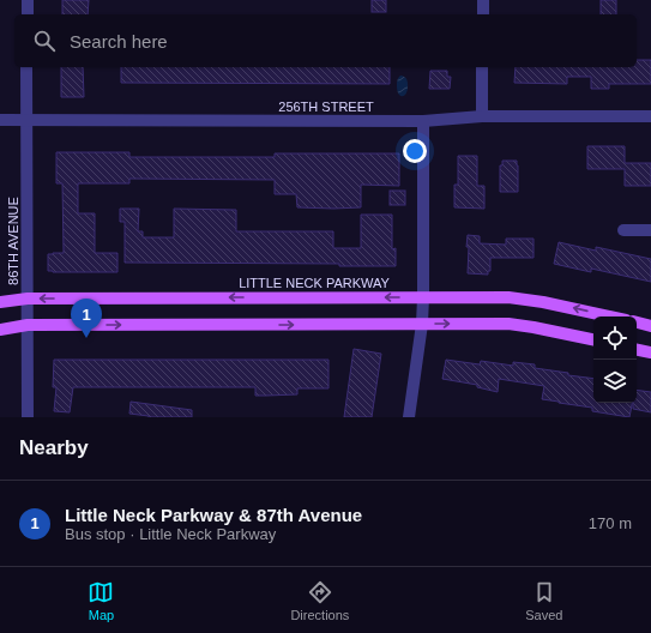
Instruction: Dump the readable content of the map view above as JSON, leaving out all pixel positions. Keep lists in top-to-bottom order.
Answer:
{
  "streets": {
    "main road": ["LITTLE NECK PARKWAY"],
    "street": ["256TH STREET", "86TH AVENUE"]
  },
  "crossings": [
    ["256TH STREET", "86TH AVENUE"],
    ["86TH AVENUE", "LITTLE NECK PARKWAY"]
  ],
  "page": {
    "search": "Search here",
    "pins": "1",
    "heading": "Nearby",
    "list": [
      {
        "mark": "1",
        "name": "Little Neck Parkway & 87th Avenue",
        "note": "Bus stop · Little Neck Parkway",
        "value": "170 m"
      }
    ],
    "nav": ["Map", "Directions", "Saved"]
  }
}
